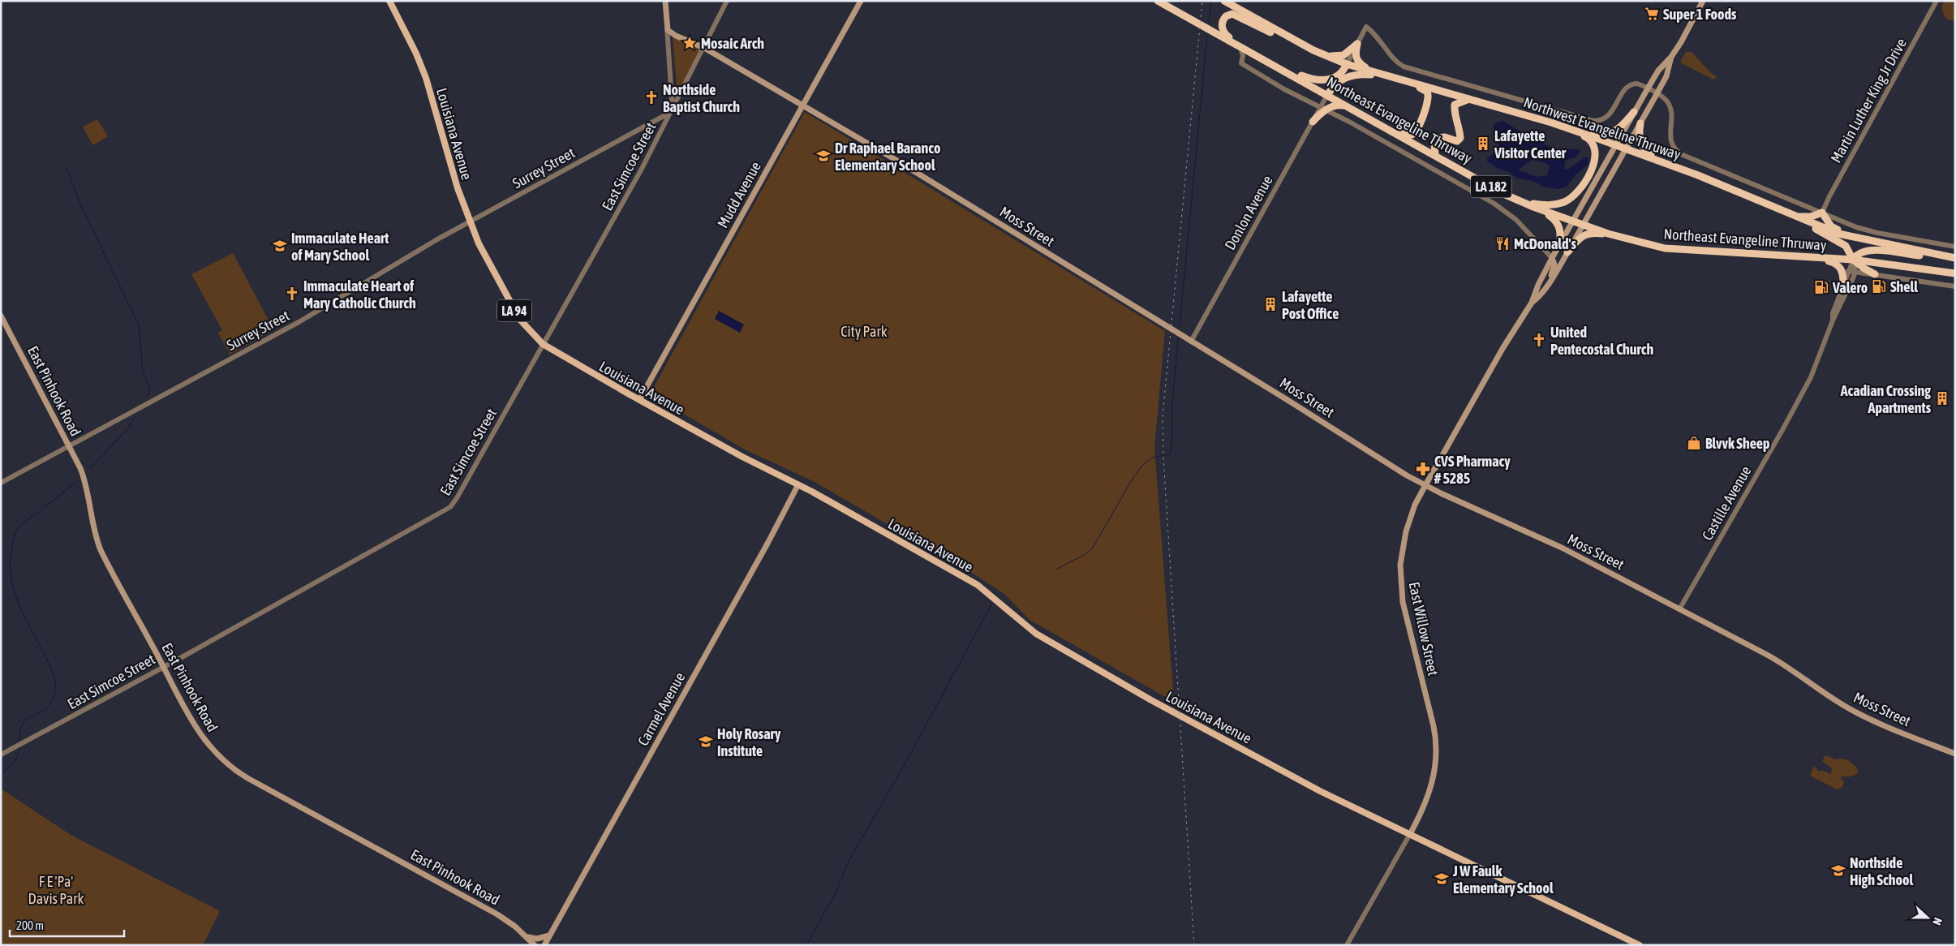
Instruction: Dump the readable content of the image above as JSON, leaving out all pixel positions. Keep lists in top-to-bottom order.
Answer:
{
  "streets": {
    "highway": ["Northeast Evangeline Thruway", "Northwest Evangeline Thruway", "LA 182"],
    "main road": [
      "Louisiana Avenue",
      "Mudd Avenue",
      "Moss Street",
      "LA 94",
      "East Pinhook Road",
      "East Willow Street",
      "Carmel Avenue"
    ],
    "street": [
      "Martin Luther King Jr Drive",
      "East Simcoe Street",
      "Surrey Street",
      "Donlon Avenue",
      "Castille Avenue"
    ]
  },
  "crossings": [
    ["Martin Luther King Jr Drive", "Northwest Evangeline Thruway"],
    ["Northeast Evangeline Thruway", "East Willow Street"],
    ["Northwest Evangeline Thruway", "East Willow Street"],
    ["Louisiana Avenue", "East Simcoe Street"],
    ["Louisiana Avenue", "Surrey Street"],
    ["Louisiana Avenue", "Mudd Avenue"],
    ["Louisiana Avenue", "East Willow Street"],
    ["Louisiana Avenue", "Carmel Avenue"],
    ["East Simcoe Street", "Surrey Street"],
    ["East Simcoe Street", "Moss Street"],
    ["East Simcoe Street", "East Pinhook Road"],
    ["Surrey Street", "East Pinhook Road"],
    ["Mudd Avenue", "Moss Street"],
    ["Donlon Avenue", "Moss Street"],
    ["Moss Street", "Castille Avenue"],
    ["Moss Street", "East Willow Street"]
  ],
  "parks": ["City Park", "F E 'Pa' Davis Park"],
  "places": {
    "supermarket": ["Super 1 Foods"],
    "place": ["Mosaic Arch"],
    "church": ["Northside Baptist Church", "Immaculate Heart of Mary Catholic Church", "United Pentecostal Church"],
    "building": ["Lafayette Visitor Center", "Lafayette Post Office", "Acadian Crossing Apartments"],
    "school or university": [
      "Dr Raphael Baranco Elementary School",
      "Immaculate Heart of Mary School",
      "Holy Rosary Institute",
      "Northside High School",
      "J W Faulk Elementary School"
    ],
    "restaurant": ["McDonald's"],
    "fuel station": ["Shell", "Valero"],
    "shop": ["Blvvk Sheep"],
    "pharmacy": ["CVS Pharmacy # 5285"]
  },
  "scale_bar": "200 m",
  "north": "right"
}
